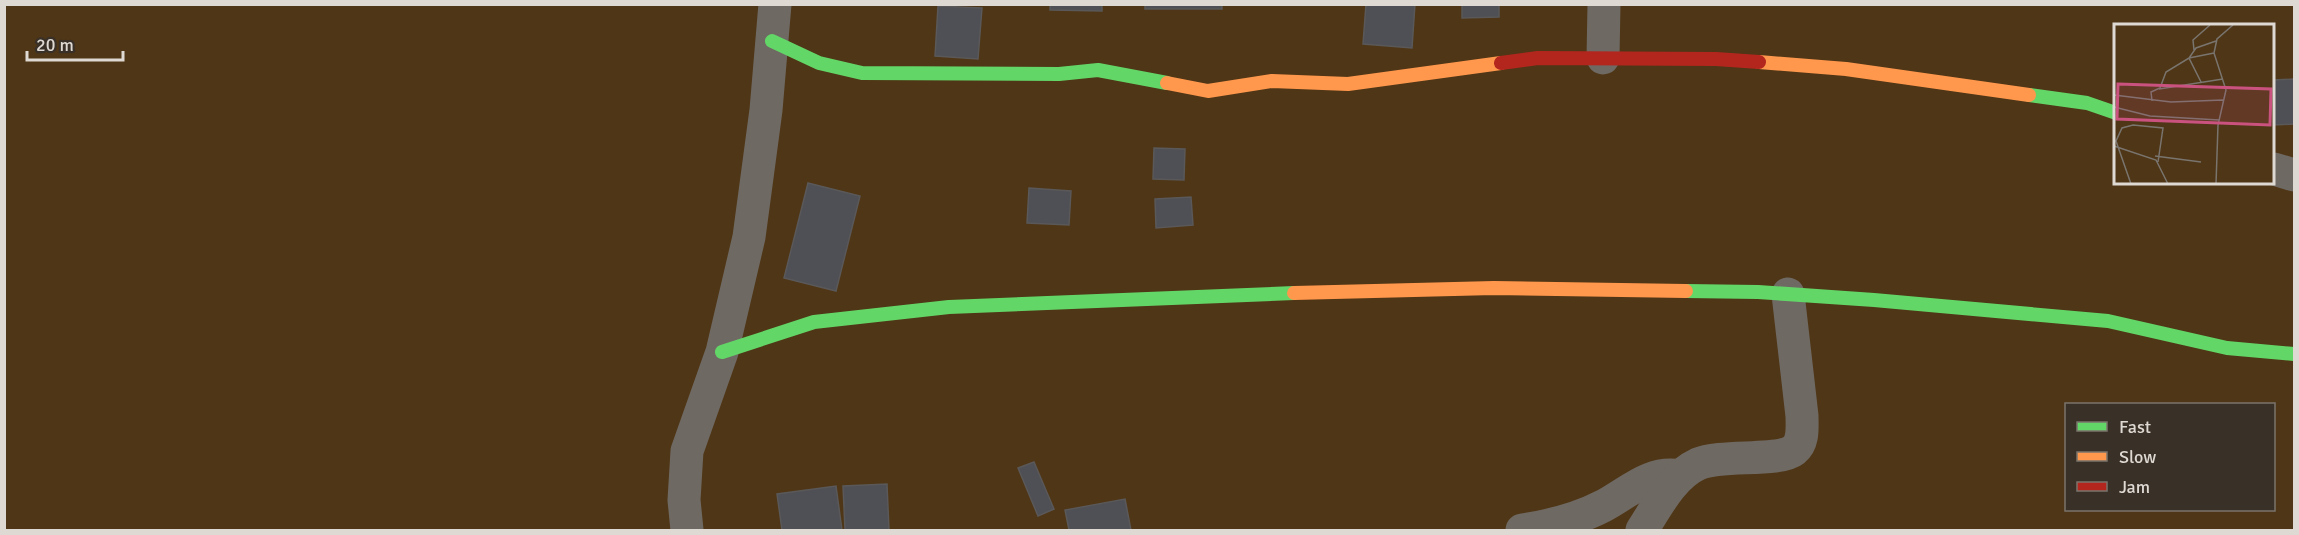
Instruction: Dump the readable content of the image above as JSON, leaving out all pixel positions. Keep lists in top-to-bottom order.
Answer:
{
  "legend": ["Fast", "Slow", "Jam"],
  "scale_bar": "20 m"
}
